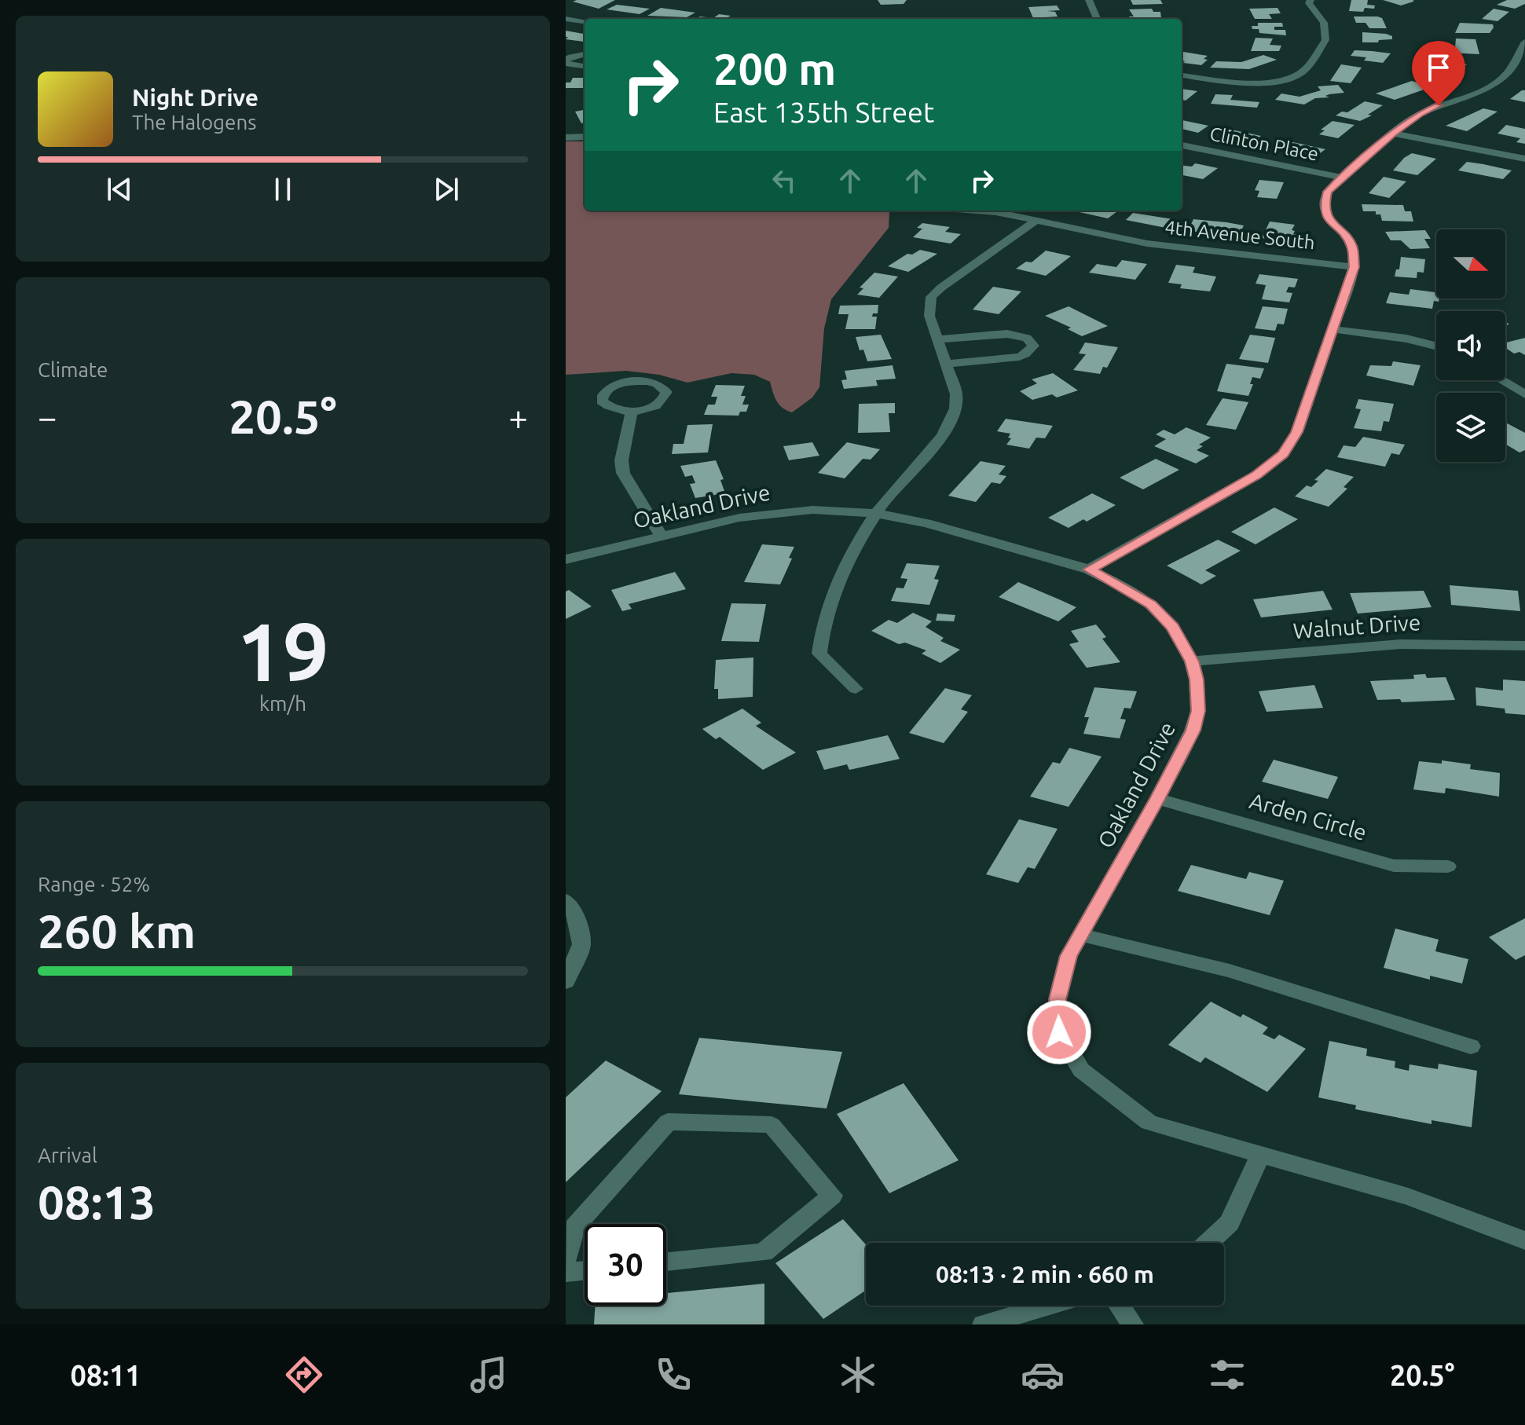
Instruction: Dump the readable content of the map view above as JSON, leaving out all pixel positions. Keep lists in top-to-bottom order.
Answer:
{
  "streets": {
    "street": [
      "Clinton Place",
      "4th Avenue South",
      "Oakland Drive",
      "Walnut Drive",
      "Arden Circle"
    ]
  },
  "crossings": [
    ["Oakland Drive", "Walnut Drive"],
    ["Oakland Drive", "Arden Circle"]
  ],
  "north": "right",
  "page": {
    "turn": ["200 m", "East 135th Street"],
    "song": ["Night Drive", "The Halogens"],
    "tile": [
      "Climate",
      ["19", "km/h"],
      ["Range · 52%", "260 km"],
      ["Arrival", "08:13"]
    ],
    "heat": ["−", "20.5°", "+"],
    "limit": "30",
    "trip": "08:13 · 2 min · 660 m",
    "tabs": ["08:11", "20.5°"]
  }
}
